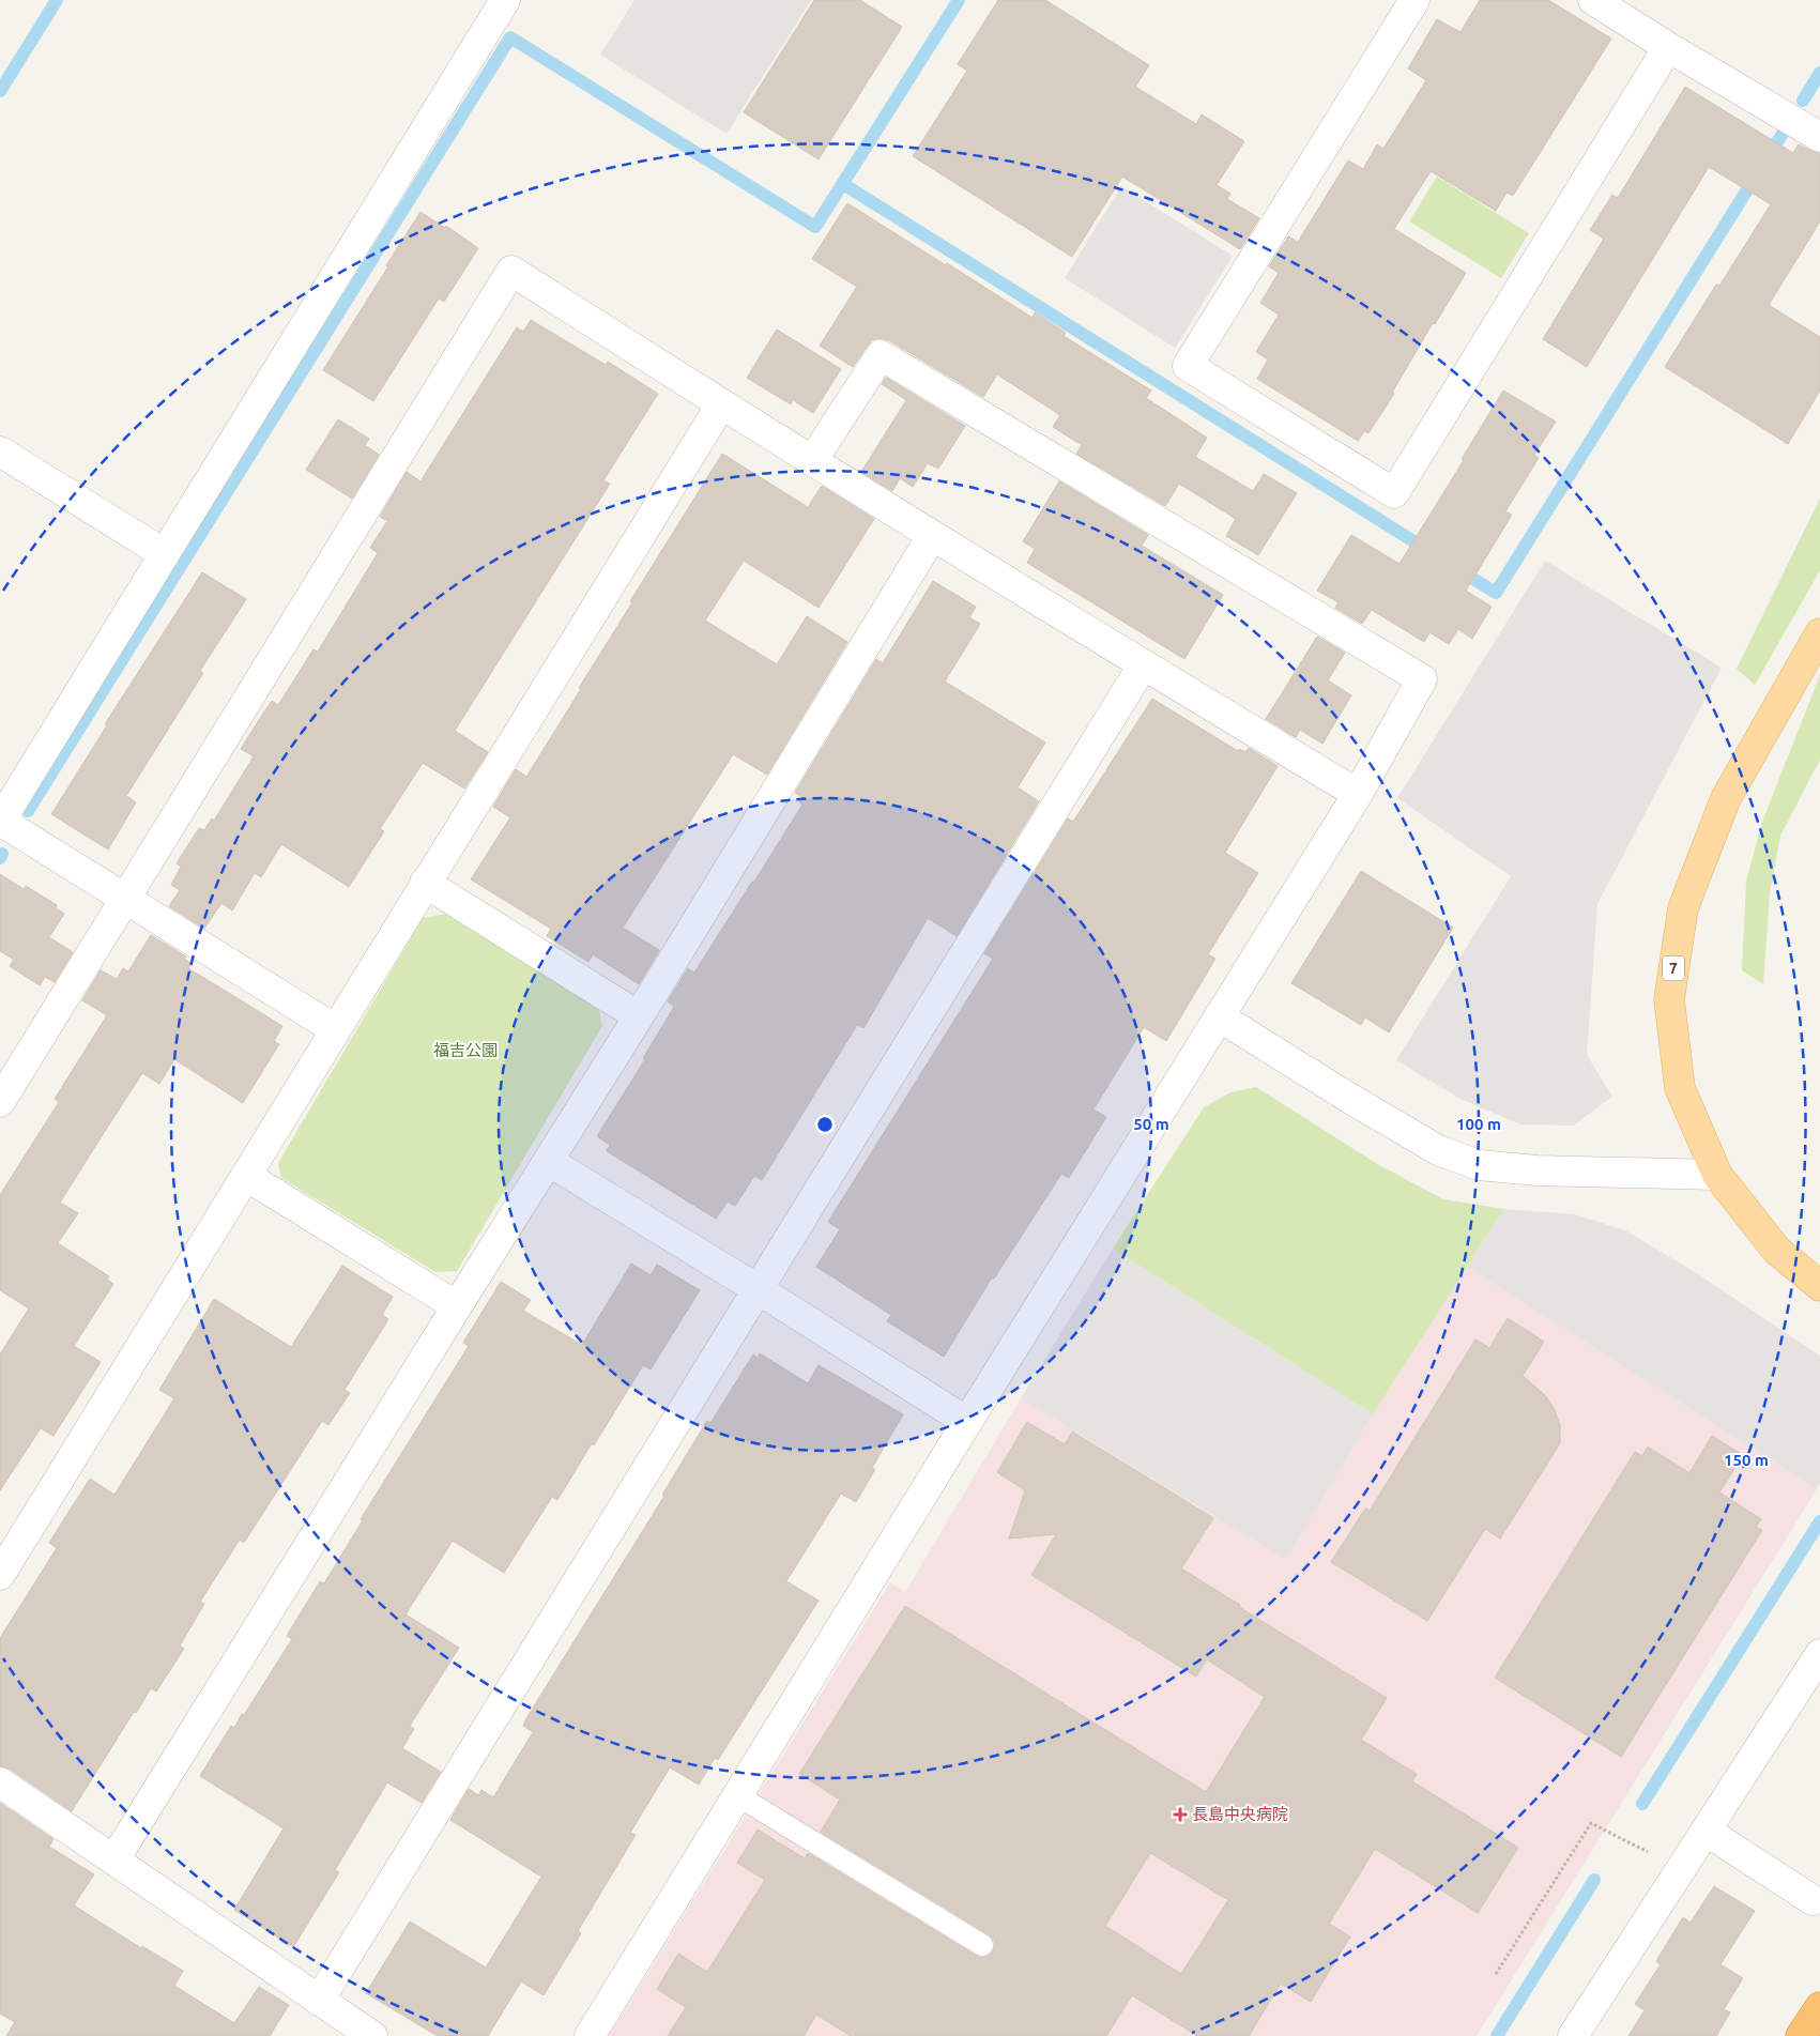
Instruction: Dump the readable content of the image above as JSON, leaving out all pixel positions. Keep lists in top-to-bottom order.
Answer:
{
  "streets": {
    "main road": ["7"]
  },
  "parks": ["福吉公園"],
  "places": {
    "health": ["長島中央病院"]
  },
  "rings": ["50 m", "100 m", "150 m"]
}
